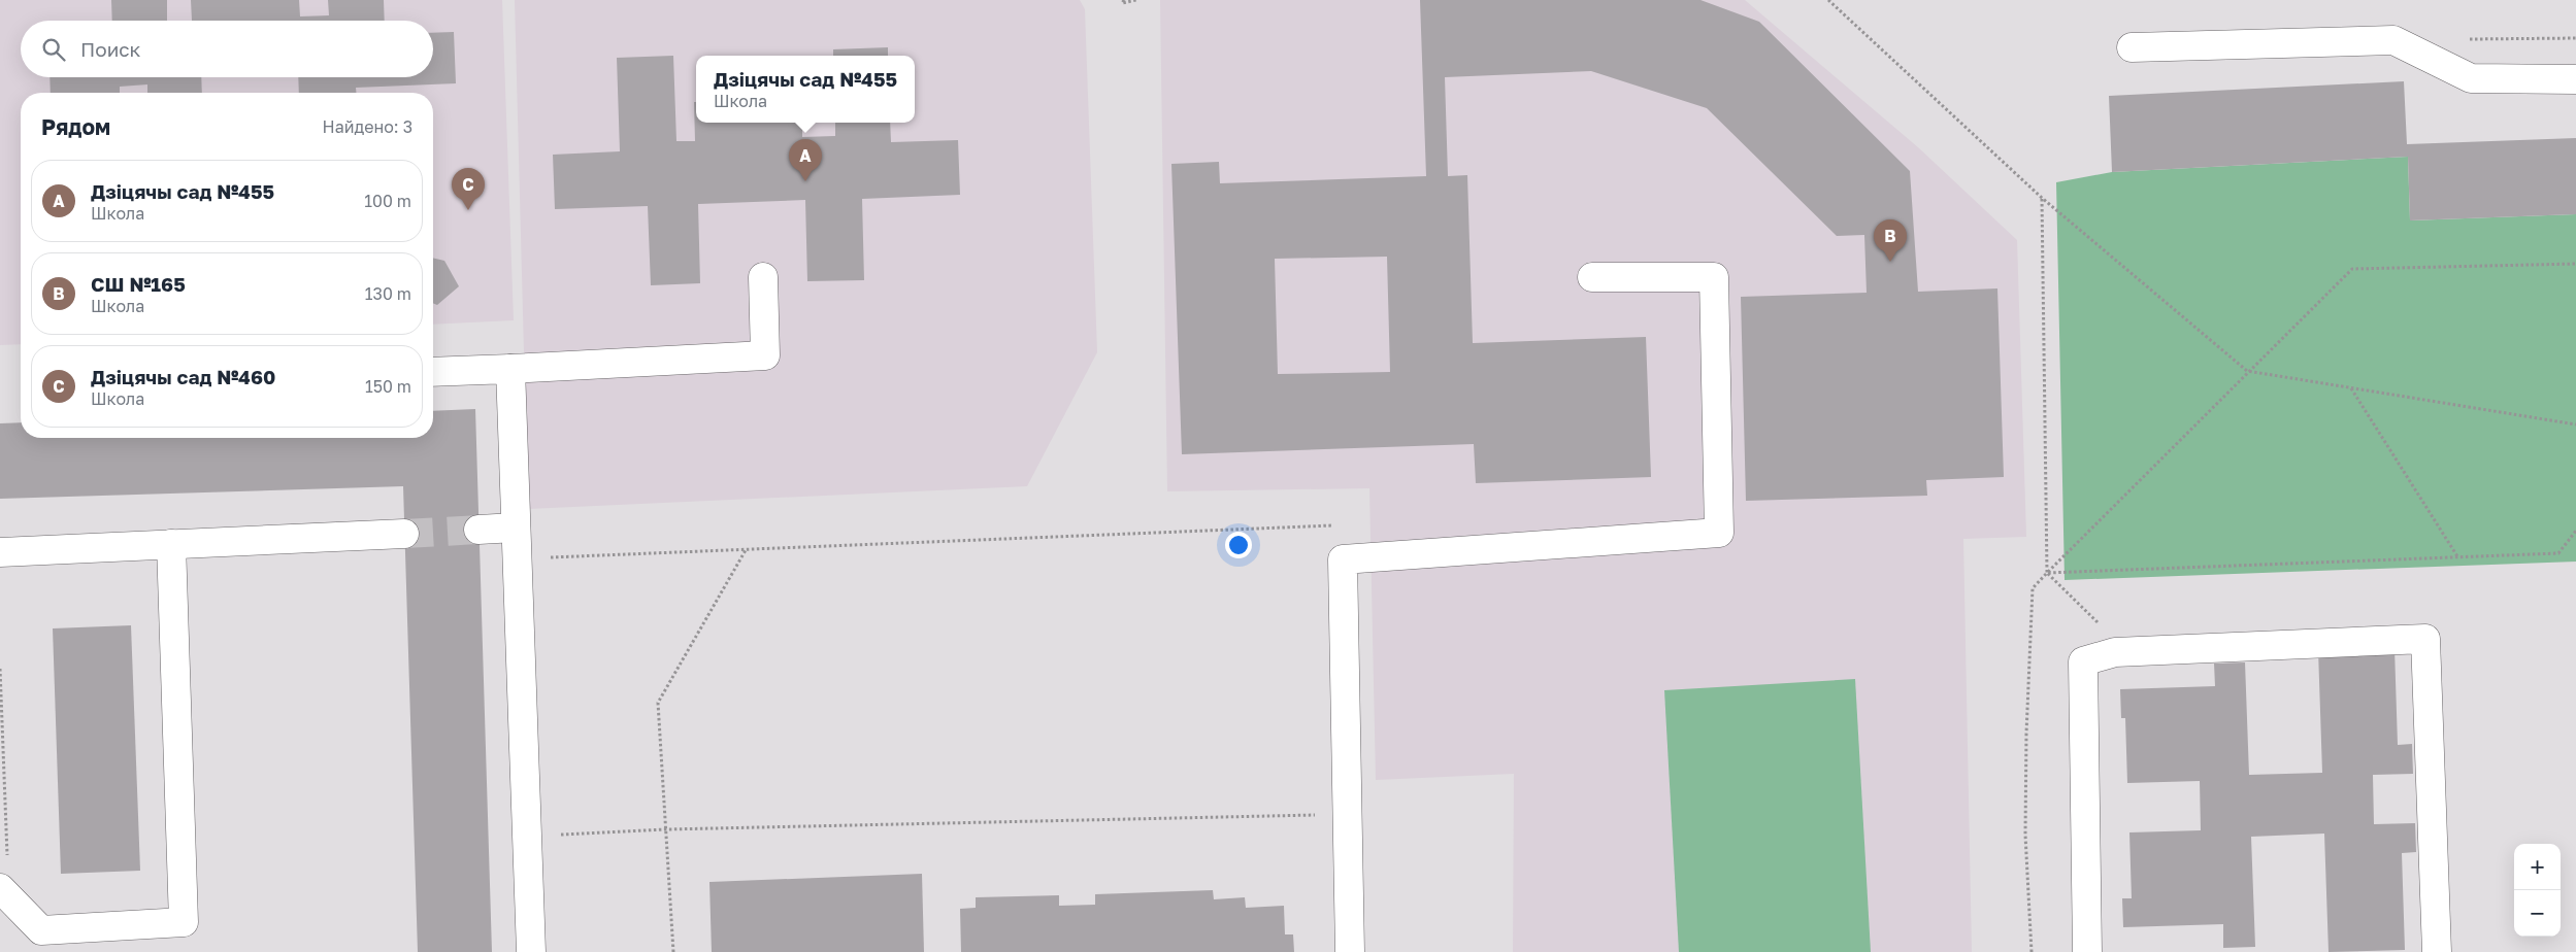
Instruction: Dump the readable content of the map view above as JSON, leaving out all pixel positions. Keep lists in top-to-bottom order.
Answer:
{
  "page": {
    "search": "Поиск",
    "popup": ["Дзіцячы сад №455", "Школа"],
    "heading": ["Рядом", "Найдено: 3"],
    "pins": ["A", "C", "B"],
    "list": [
      {
        "mark": "A",
        "name": "Дзіцячы сад №455",
        "note": "Школа",
        "value": "100 m"
      },
      {
        "mark": "B",
        "name": "СШ №165",
        "note": "Школа",
        "value": "130 m"
      },
      {
        "mark": "C",
        "name": "Дзіцячы сад №460",
        "note": "Школа",
        "value": "150 m"
      }
    ],
    "map_buttons": ["+", "−"]
  }
}
